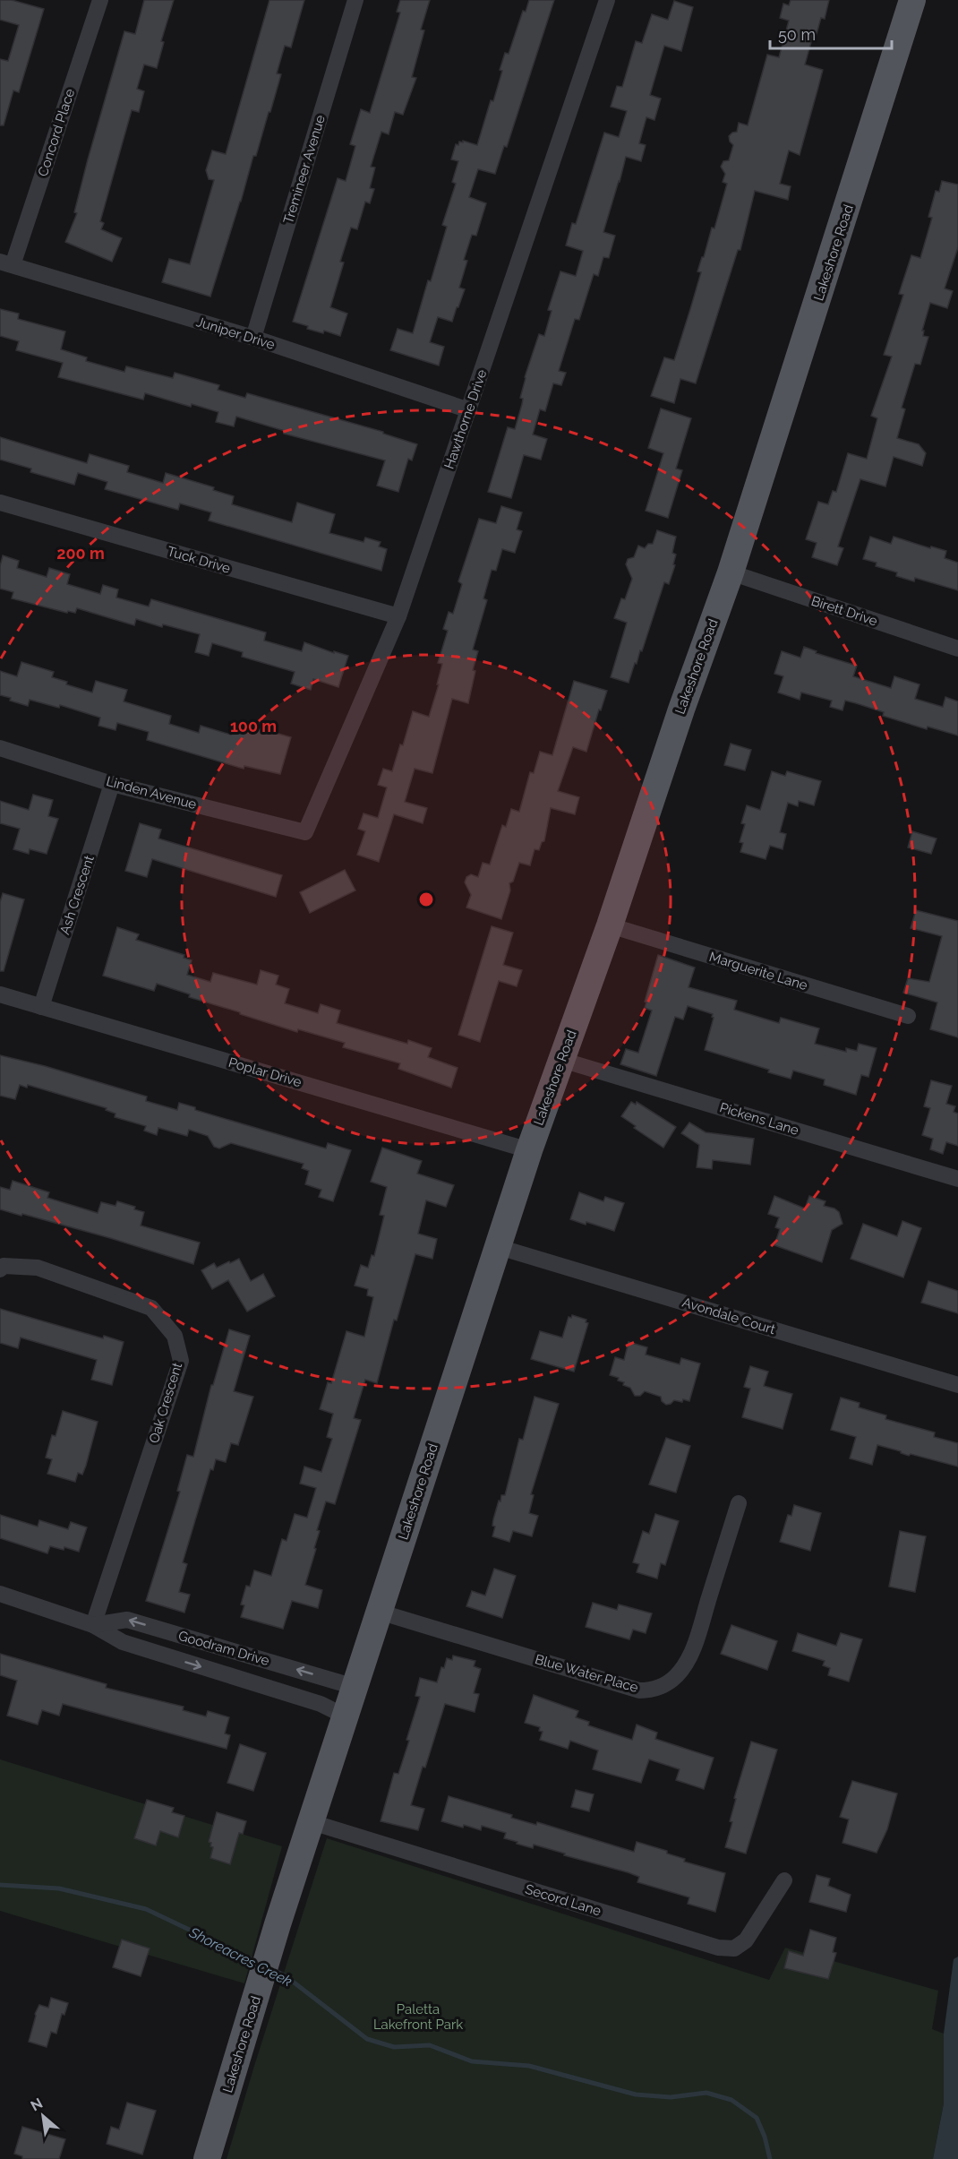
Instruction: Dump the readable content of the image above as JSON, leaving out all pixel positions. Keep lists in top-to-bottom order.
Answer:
{
  "streets": {
    "main road": ["Lakeshore Road"],
    "street": [
      "Concord Place",
      "Tremineer Avenue",
      "Juniper Drive",
      "Hawthorne Drive",
      "Tuck Drive",
      "Birett Drive",
      "Linden Avenue",
      "Ash Crescent",
      "Marguerite Lane",
      "Poplar Drive",
      "Pickens Lane",
      "Avondale Court",
      "Oak Crescent",
      "Goodram Drive",
      "Blue Water Place",
      "Secord Lane"
    ]
  },
  "crossings": [
    ["Concord Place", "Juniper Drive"],
    ["Tremineer Avenue", "Juniper Drive"],
    ["Lakeshore Road", "Birett Drive"],
    ["Lakeshore Road", "Marguerite Lane"],
    ["Lakeshore Road", "Poplar Drive"],
    ["Lakeshore Road", "Pickens Lane"],
    ["Lakeshore Road", "Avondale Court"],
    ["Lakeshore Road", "Goodram Drive"],
    ["Lakeshore Road", "Blue Water Place"],
    ["Lakeshore Road", "Secord Lane"],
    ["Juniper Drive", "Hawthorne Drive"],
    ["Hawthorne Drive", "Tuck Drive"],
    ["Hawthorne Drive", "Linden Avenue"],
    ["Linden Avenue", "Ash Crescent"],
    ["Ash Crescent", "Poplar Drive"],
    ["Oak Crescent", "Goodram Drive"]
  ],
  "water": ["Shoreacres Creek"],
  "parks": ["Paletta Lakefront Park"],
  "scale_bar": "50 m",
  "north": "top left",
  "rings": ["200 m", "100 m"]
}
